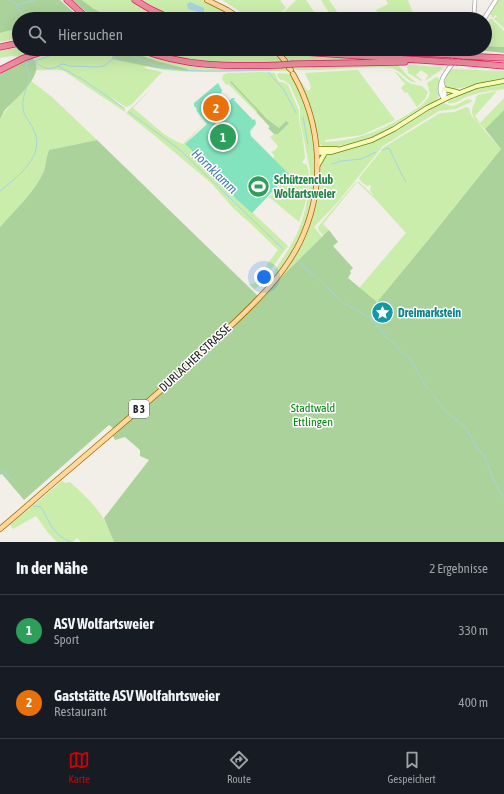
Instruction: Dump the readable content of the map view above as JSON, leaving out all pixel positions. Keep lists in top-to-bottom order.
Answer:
{
  "streets": {
    "main road": ["DURLACHER STRASSE", "B 3"]
  },
  "crossings": [
    ["DURLACHER STRASSE", "B 3"]
  ],
  "water": ["Hornklamm"],
  "parks": ["Stadtwald Ettlingen"],
  "places": {
    "sports": ["Schützenclub Wolfartsweier"],
    "place": ["Dreimarkstein"]
  },
  "page": {
    "search": "Hier suchen",
    "pins": ["2", "1"],
    "heading": ["In der Nähe", "2 Ergebnisse"],
    "list": [
      {
        "mark": "1",
        "name": "ASV Wolfartsweier",
        "note": "Sport",
        "value": "330 m"
      },
      {
        "mark": "2",
        "name": "Gaststätte ASV Wolfahrtsweier",
        "note": "Restaurant",
        "value": "400 m"
      }
    ],
    "nav": ["Karte", "Route", "Gespeichert"]
  }
}
